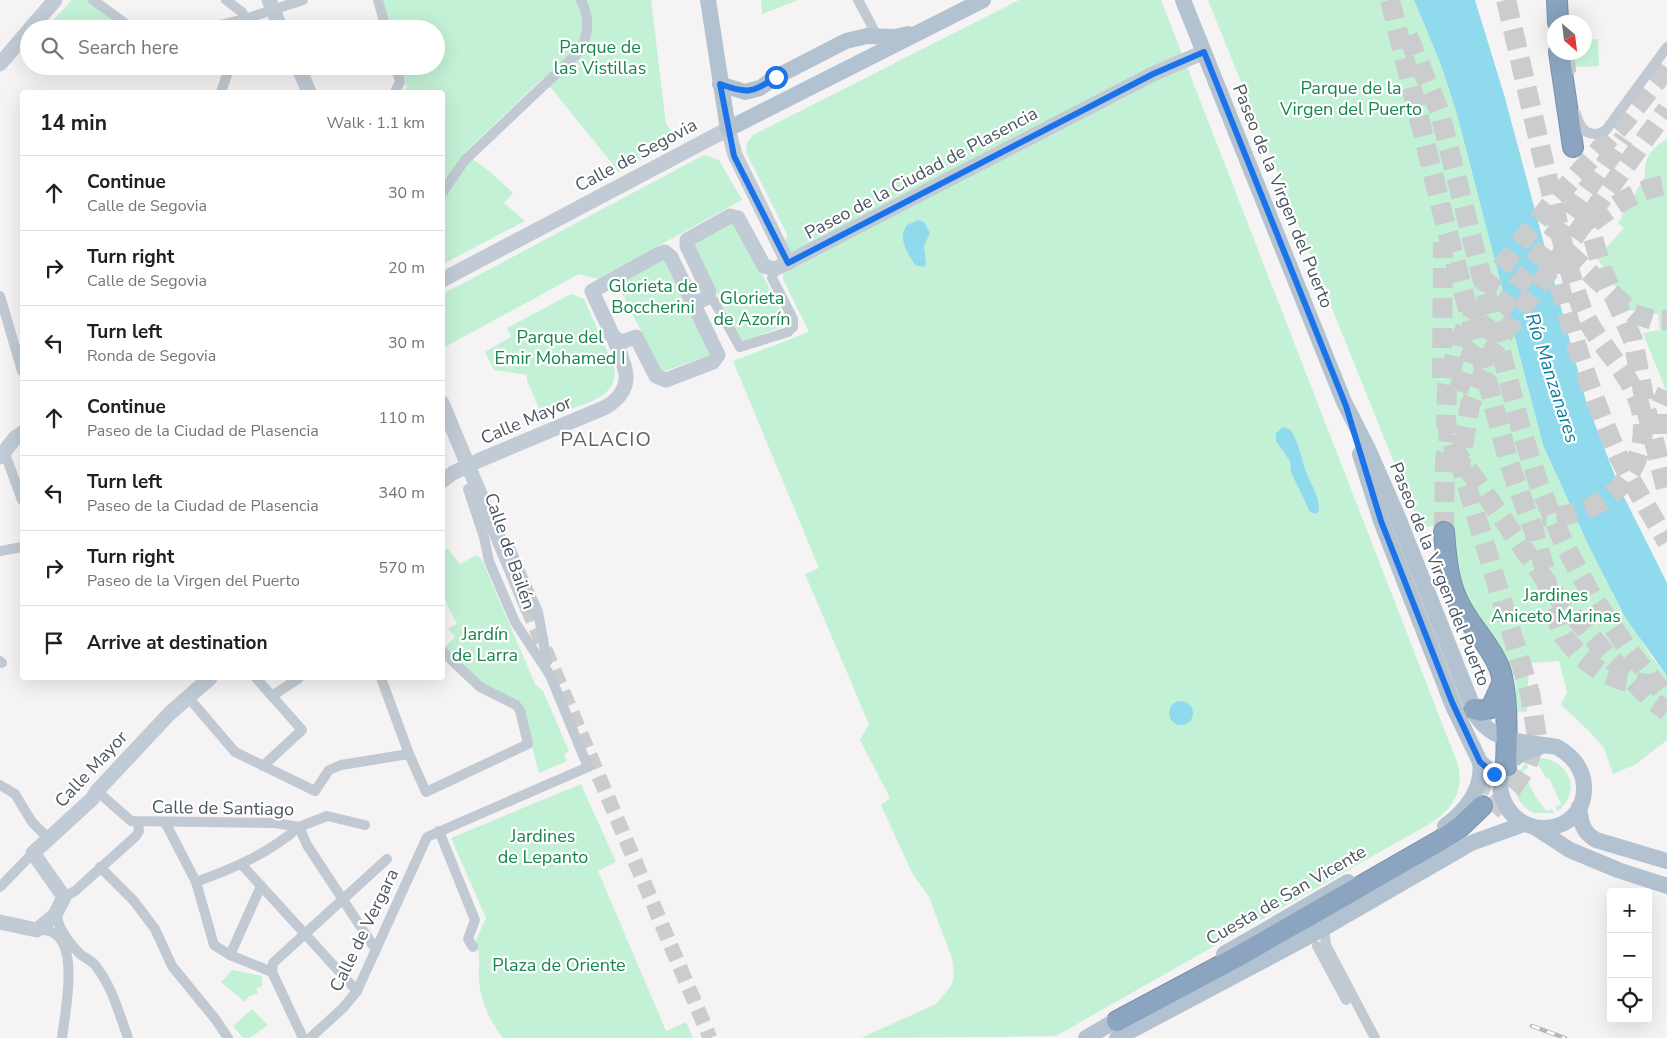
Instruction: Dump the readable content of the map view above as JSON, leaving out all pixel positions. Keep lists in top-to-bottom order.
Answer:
{
  "streets": {
    "main road": ["Calle de Segovia", "Paseo de la Virgen del Puerto"],
    "street": [
      "Paseo de la Ciudad de Plasencia",
      "Calle Mayor",
      "Calle de Bailén",
      "Calle de Santiago",
      "Calle de Vergara"
    ]
  },
  "crossings": [
    ["Paseo de la Ciudad de Plasencia", "Paseo de la Virgen del Puerto"],
    ["Calle Mayor", "Calle de Bailén"],
    ["Calle de Bailén", "Calle de Vergara"]
  ],
  "districts": ["PALACIO"],
  "water": ["Río Manzanares"],
  "parks": [
    "Parque de las Vistillas",
    "Parque de la Virgen del Puerto",
    "Glorieta de Boccherini",
    "Glorieta de Azorín",
    "Parque del Emir Mohamed I",
    "Jardines Aniceto Marinas",
    "Jardín de Larra",
    "Jardines de Lepanto",
    "Plaza de Oriente"
  ],
  "north": "bottom right",
  "page": {
    "search": "Search here",
    "heading": ["14 min", "Walk · 1.1 km"],
    "list": [
      ["Continue", "Calle de Segovia", "30 m"],
      ["Turn right", "Calle de Segovia", "20 m"],
      ["Turn left", "Ronda de Segovia", "30 m"],
      ["Continue", "Paseo de la Ciudad de Plasencia", "110 m"],
      ["Turn left", "Paseo de la Ciudad de Plasencia", "340 m"],
      ["Turn right", "Paseo de la Virgen del Puerto", "570 m"],
      "Arrive at destination"
    ],
    "map_buttons": ["+", "−"]
  }
}
